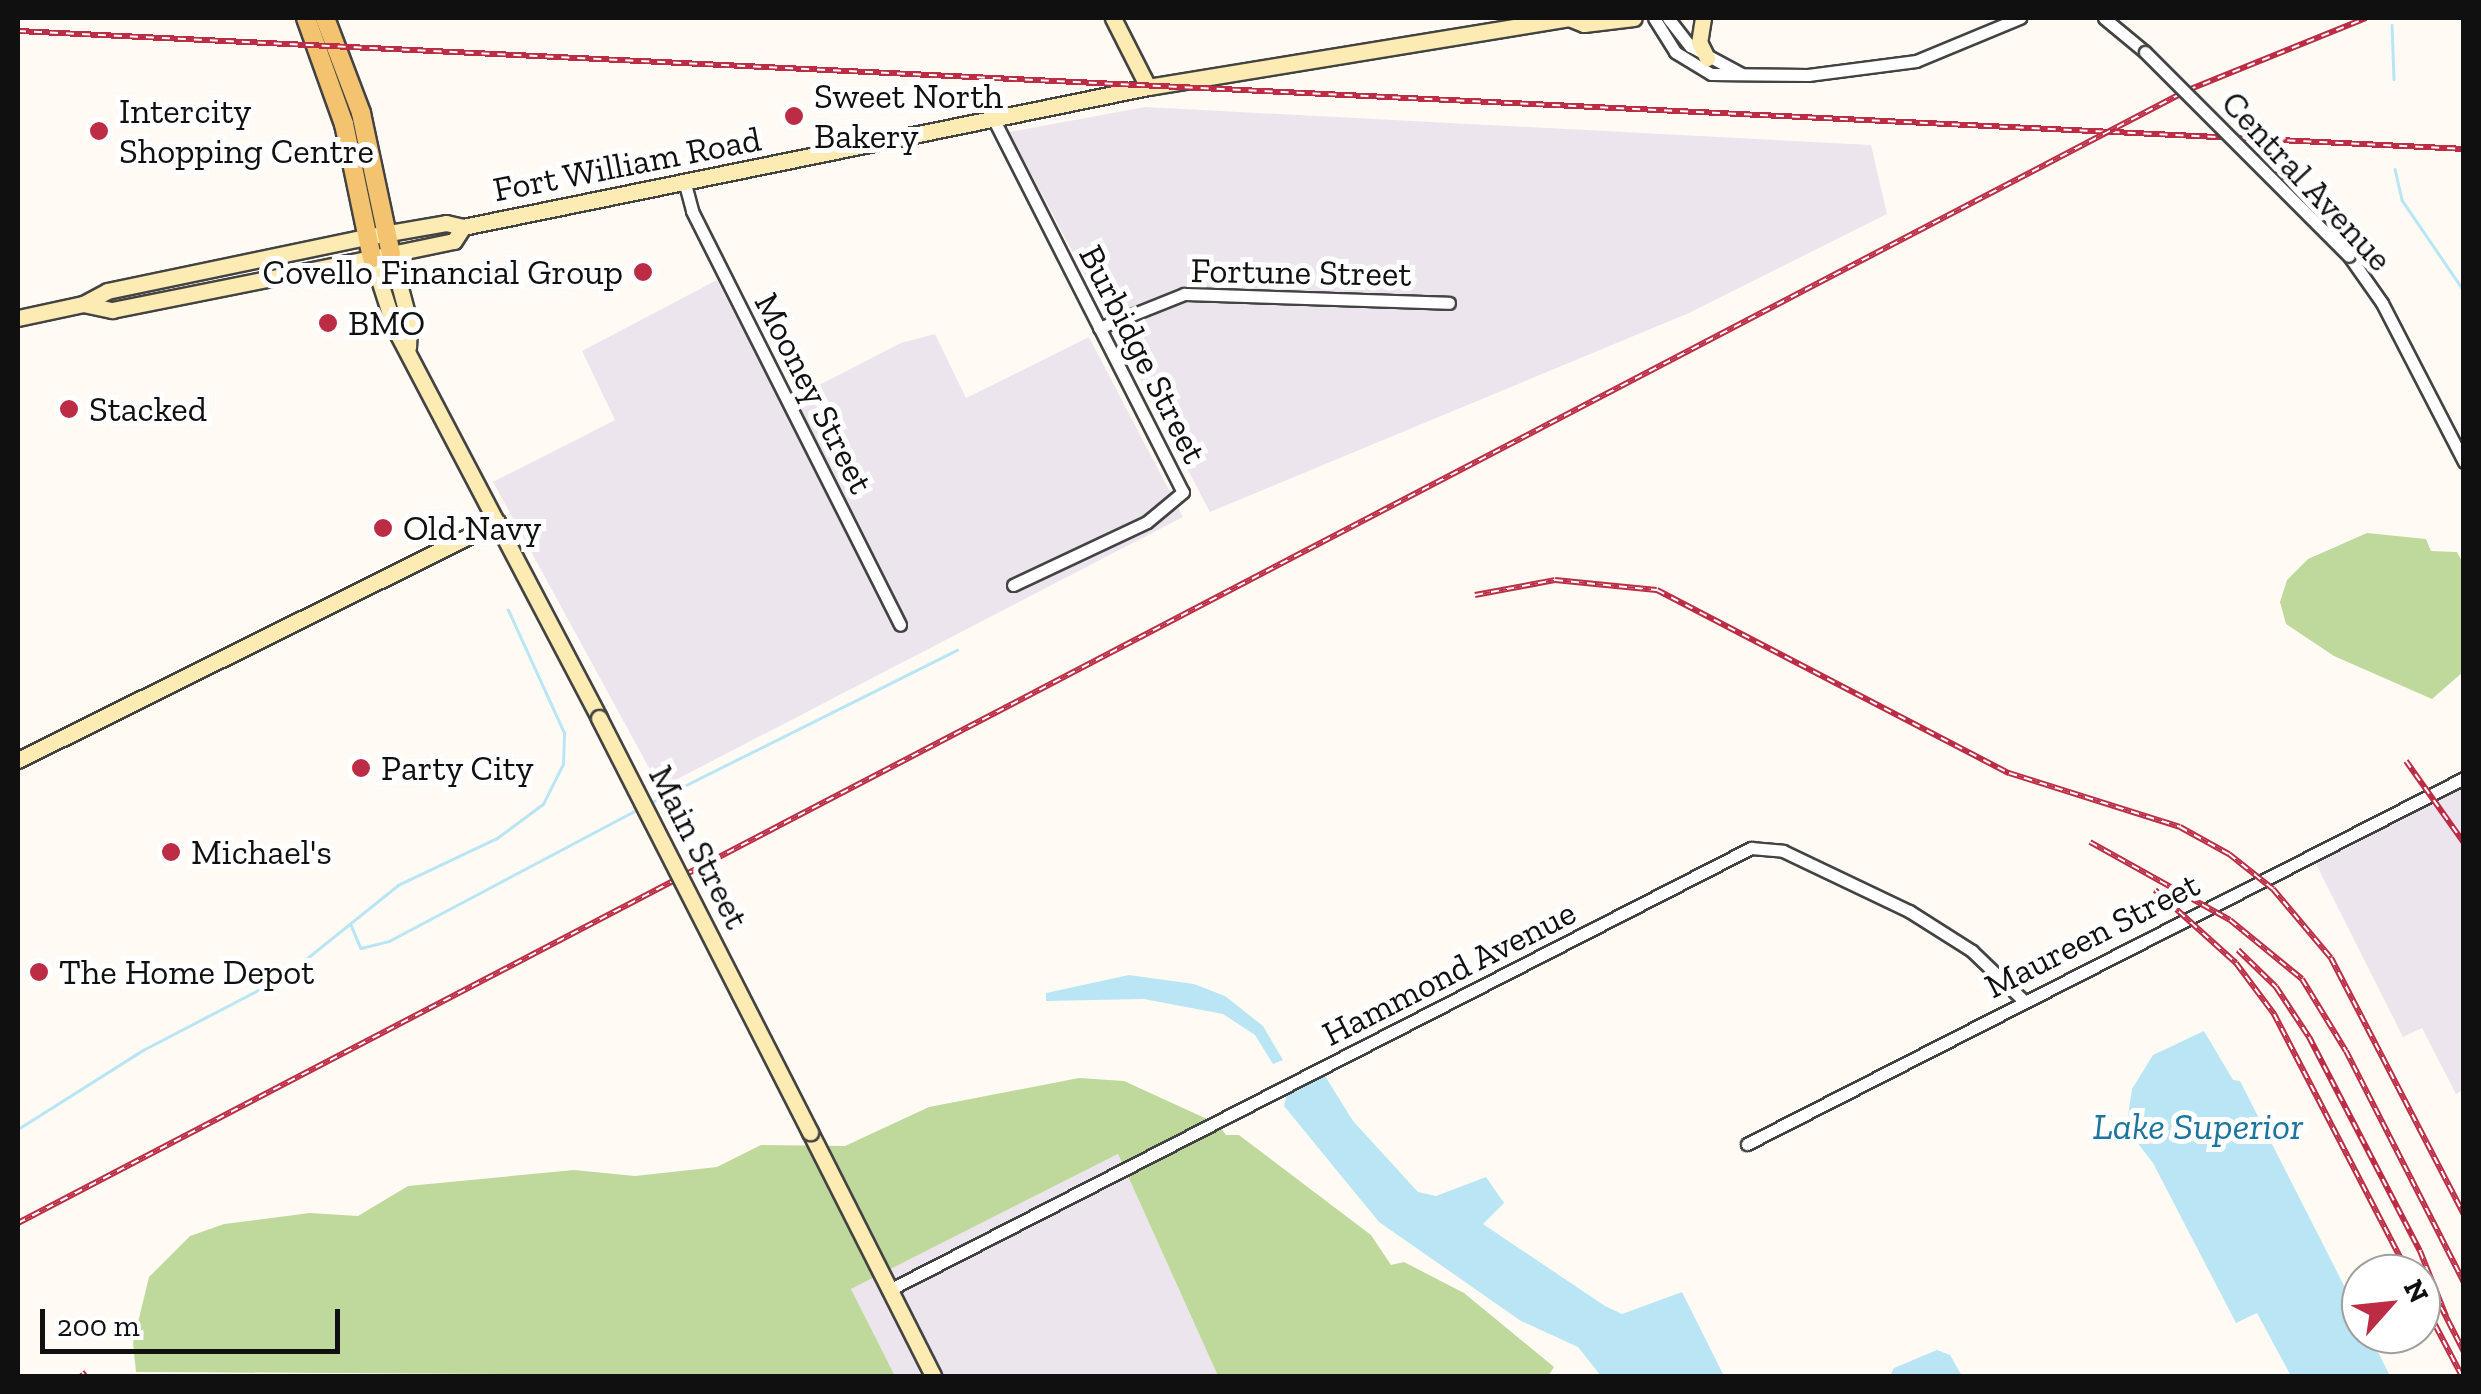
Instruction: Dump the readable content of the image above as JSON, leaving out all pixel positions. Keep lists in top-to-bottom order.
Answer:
{
  "streets": {
    "main road": ["Fort William Road", "Main Street"],
    "street": [
      "Central Avenue",
      "Fortune Street",
      "Burbidge Street",
      "Mooney Street",
      "Maureen Street",
      "Hammond Avenue"
    ]
  },
  "crossings": [
    ["Fort William Road", "Burbidge Street"],
    ["Fort William Road", "Mooney Street"],
    ["Fort William Road", "Main Street"],
    ["Fortune Street", "Burbidge Street"],
    ["Main Street", "Hammond Avenue"],
    ["Maureen Street", "Hammond Avenue"]
  ],
  "water": ["Lake Superior"],
  "places": [
    "Sweet North Bakery",
    "Intercity Shopping Centre",
    "Covello Financial Group",
    "BMO",
    "Stacked",
    "Old Navy",
    "Party City",
    "Michael's",
    "The Home Depot"
  ],
  "scale_bar": "200 m",
  "north": "top right"
}
